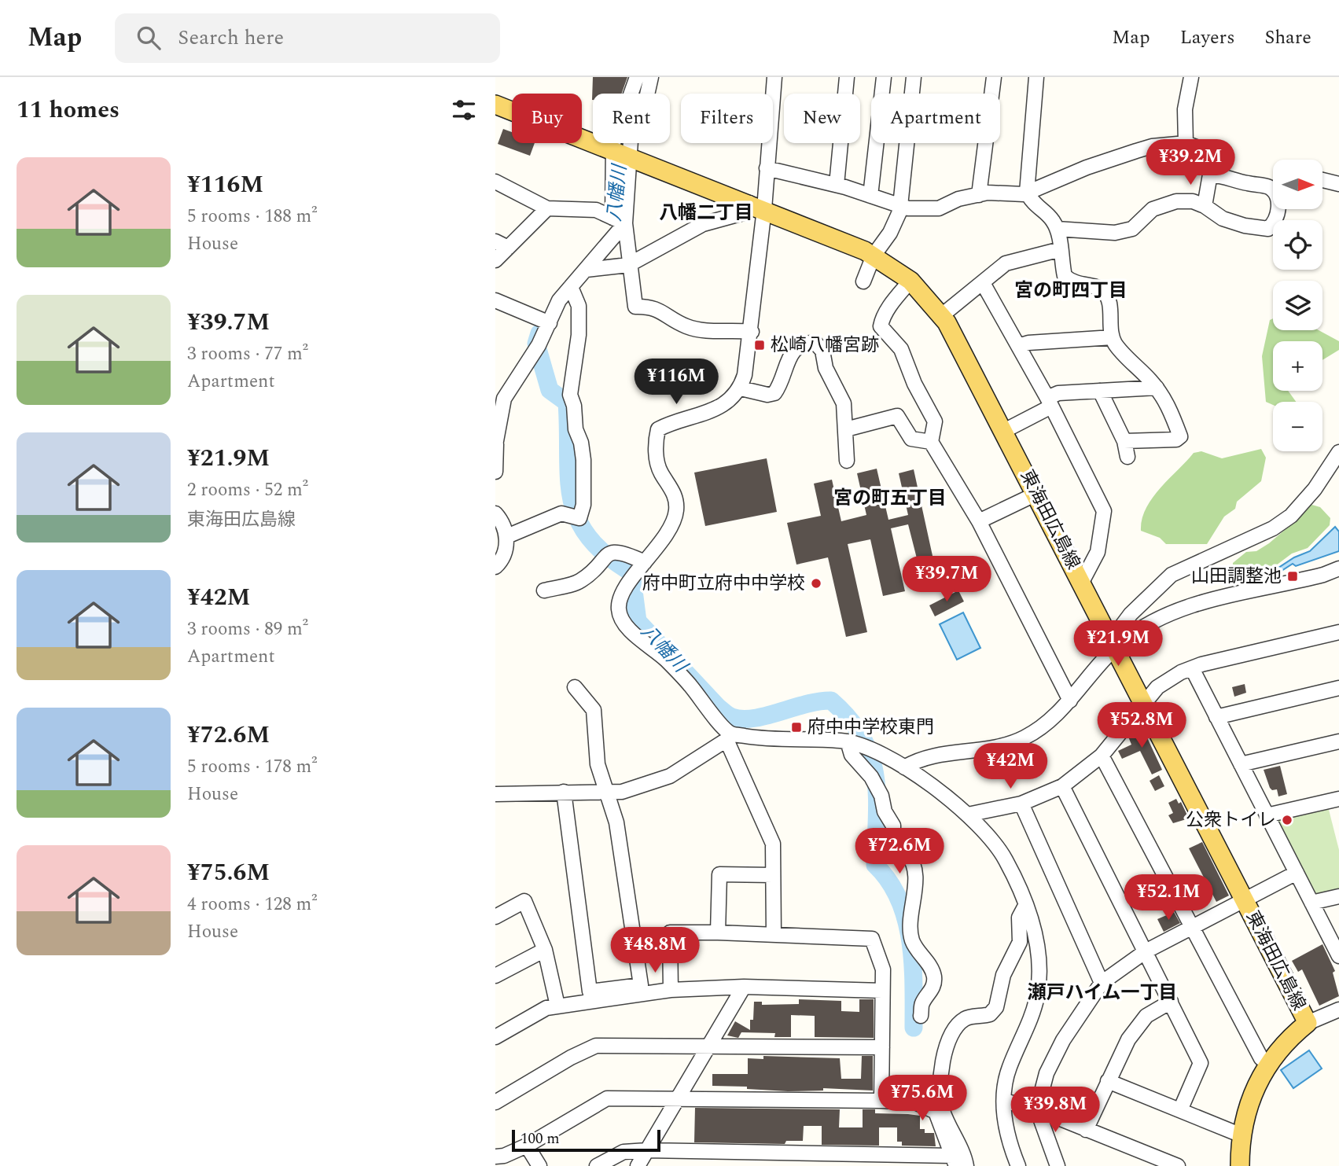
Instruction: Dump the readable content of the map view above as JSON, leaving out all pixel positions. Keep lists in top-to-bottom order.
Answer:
{
  "streets": {
    "main road": ["東海田広島線"]
  },
  "districts": [
    "八幡二丁目",
    "宮の町四丁目",
    "宮の町五丁目",
    "瀬戸ハイム一丁目"
  ],
  "water": ["八幡川"],
  "places": {
    "transit": ["松崎八幡宮跡", "山田調整池", "府中中学校東門"],
    "other": ["府中町立府中中学校", "公衆トイレ"]
  },
  "scale_bar": "100 m",
  "north": "right",
  "page": {
    "header": "Map",
    "search": "Search here",
    "nav": ["Map", "Layers", "Share"],
    "heading": "11 homes",
    "chip": [
      "Buy",
      "Rent",
      "Filters",
      "New",
      "Apartment"
    ],
    "price": [
      "¥39.2M",
      "¥116M",
      "¥39.7M",
      "¥21.9M",
      "¥52.8M",
      "¥42M",
      "¥72.6M",
      "¥52.1M",
      "¥48.8M",
      "¥75.6M",
      "¥39.8M"
    ],
    "list": [
      {
        "name": "¥116M",
        "note": "5 rooms · 188 m² · House"
      },
      {
        "name": "¥39.7M",
        "note": "3 rooms · 77 m² · Apartment"
      },
      {
        "name": "¥21.9M",
        "note": "2 rooms · 52 m² · 東海田広島線"
      },
      {
        "name": "¥42M",
        "note": "3 rooms · 89 m² · Apartment"
      },
      {
        "name": "¥72.6M",
        "note": "5 rooms · 178 m² · House"
      },
      {
        "name": "¥75.6M",
        "note": "4 rooms · 128 m² · House"
      }
    ],
    "map_buttons": ["+", "−"],
    "scale": "100 m"
  }
}
